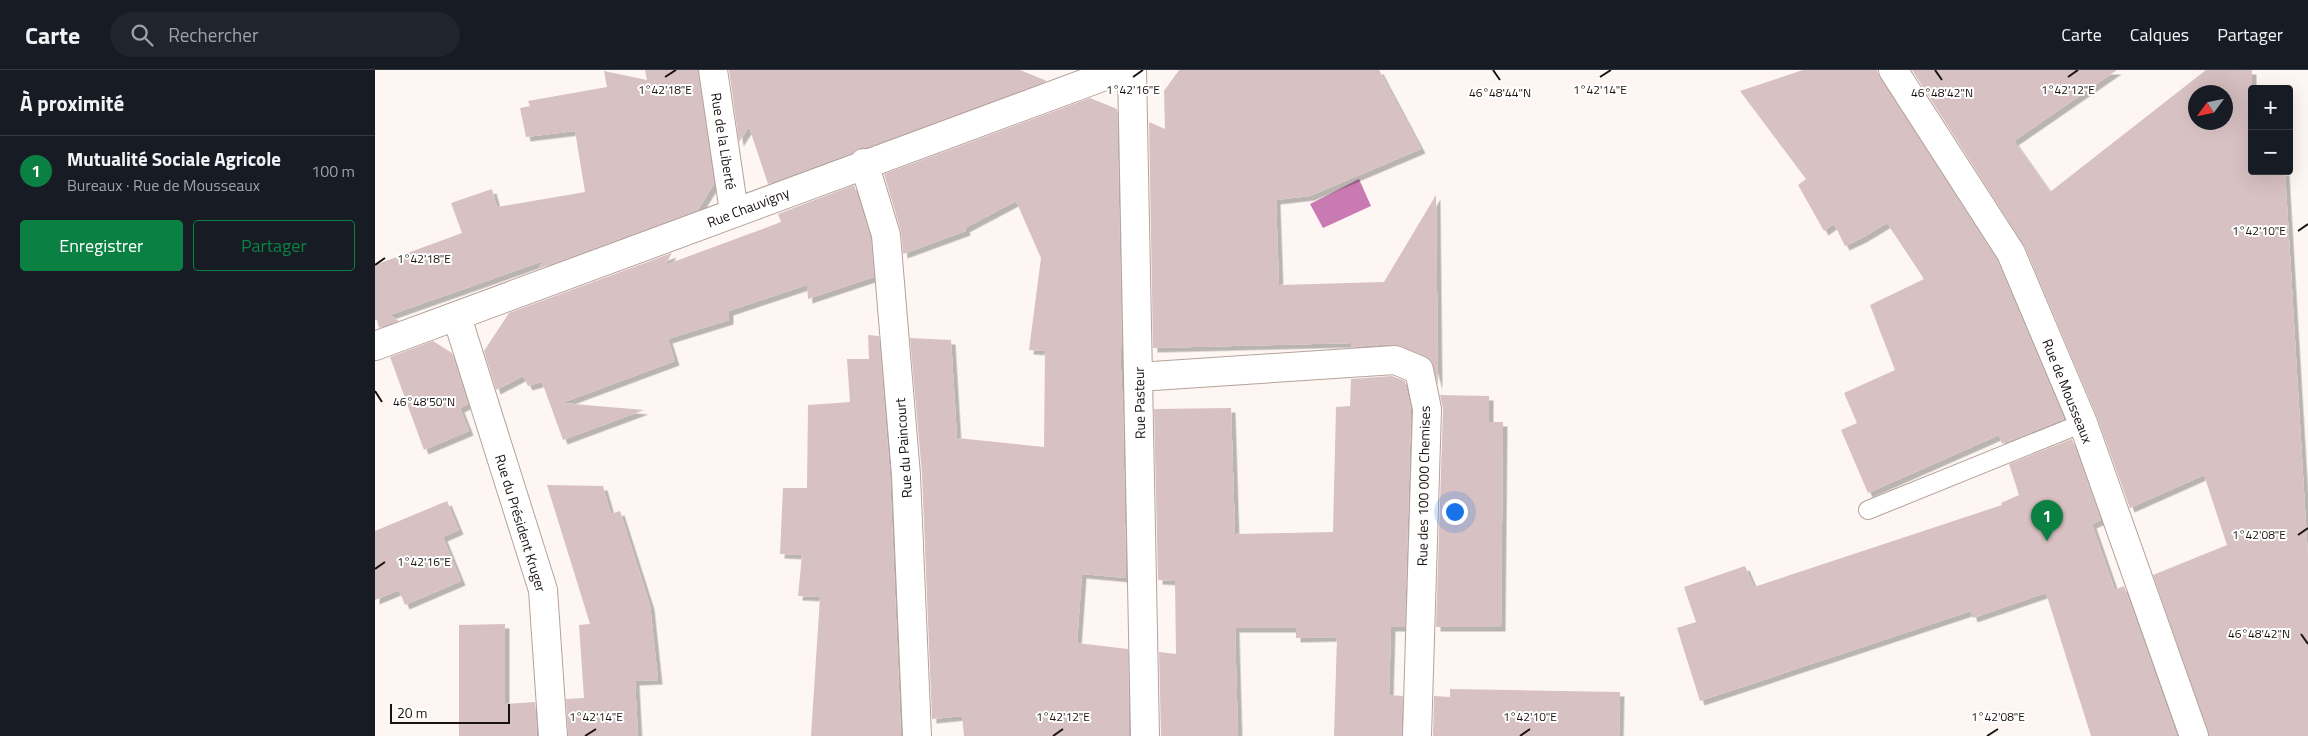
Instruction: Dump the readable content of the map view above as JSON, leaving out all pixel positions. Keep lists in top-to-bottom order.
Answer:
{
  "streets": {
    "street": [
      "Rue de la Liberté",
      "Rue Chauvigny",
      "Rue de Mousseaux",
      "Rue Pasteur",
      "Rue du Paincourt",
      "Rue des 100 000 Chemises",
      "Rue du Président Kruger"
    ]
  },
  "crossings": [
    ["Rue de la Liberté", "Rue Chauvigny"],
    ["Rue Chauvigny", "Rue du Paincourt"],
    ["Rue Chauvigny", "Rue du Président Kruger"],
    ["Rue Pasteur", "Rue des 100 000 Chemises"]
  ],
  "scale_bar": "20 m",
  "north": "bottom left",
  "page": {
    "header": "Carte",
    "search": "Rechercher",
    "nav": ["Carte", "Calques", "Partager"],
    "heading": "À proximité",
    "map_buttons": ["+", "−"],
    "list": [
      {
        "mark": "1",
        "name": "Mutualité Sociale Agricole",
        "note": "Bureaux · Rue de Mousseaux",
        "value": "100 m"
      }
    ],
    "buttons": ["Enregistrer", "Partager"],
    "pins": "1",
    "scale": "20 m"
  },
  "coordinates": [
    "1°42'18\"E",
    "1°42'16\"E",
    "1°42'14\"E",
    "1°42'12\"E",
    "46°48'44\"N",
    "46°48'42\"N",
    "1°42'10\"E",
    "46°48'50\"N",
    "1°42'08\"E"
  ]
}
